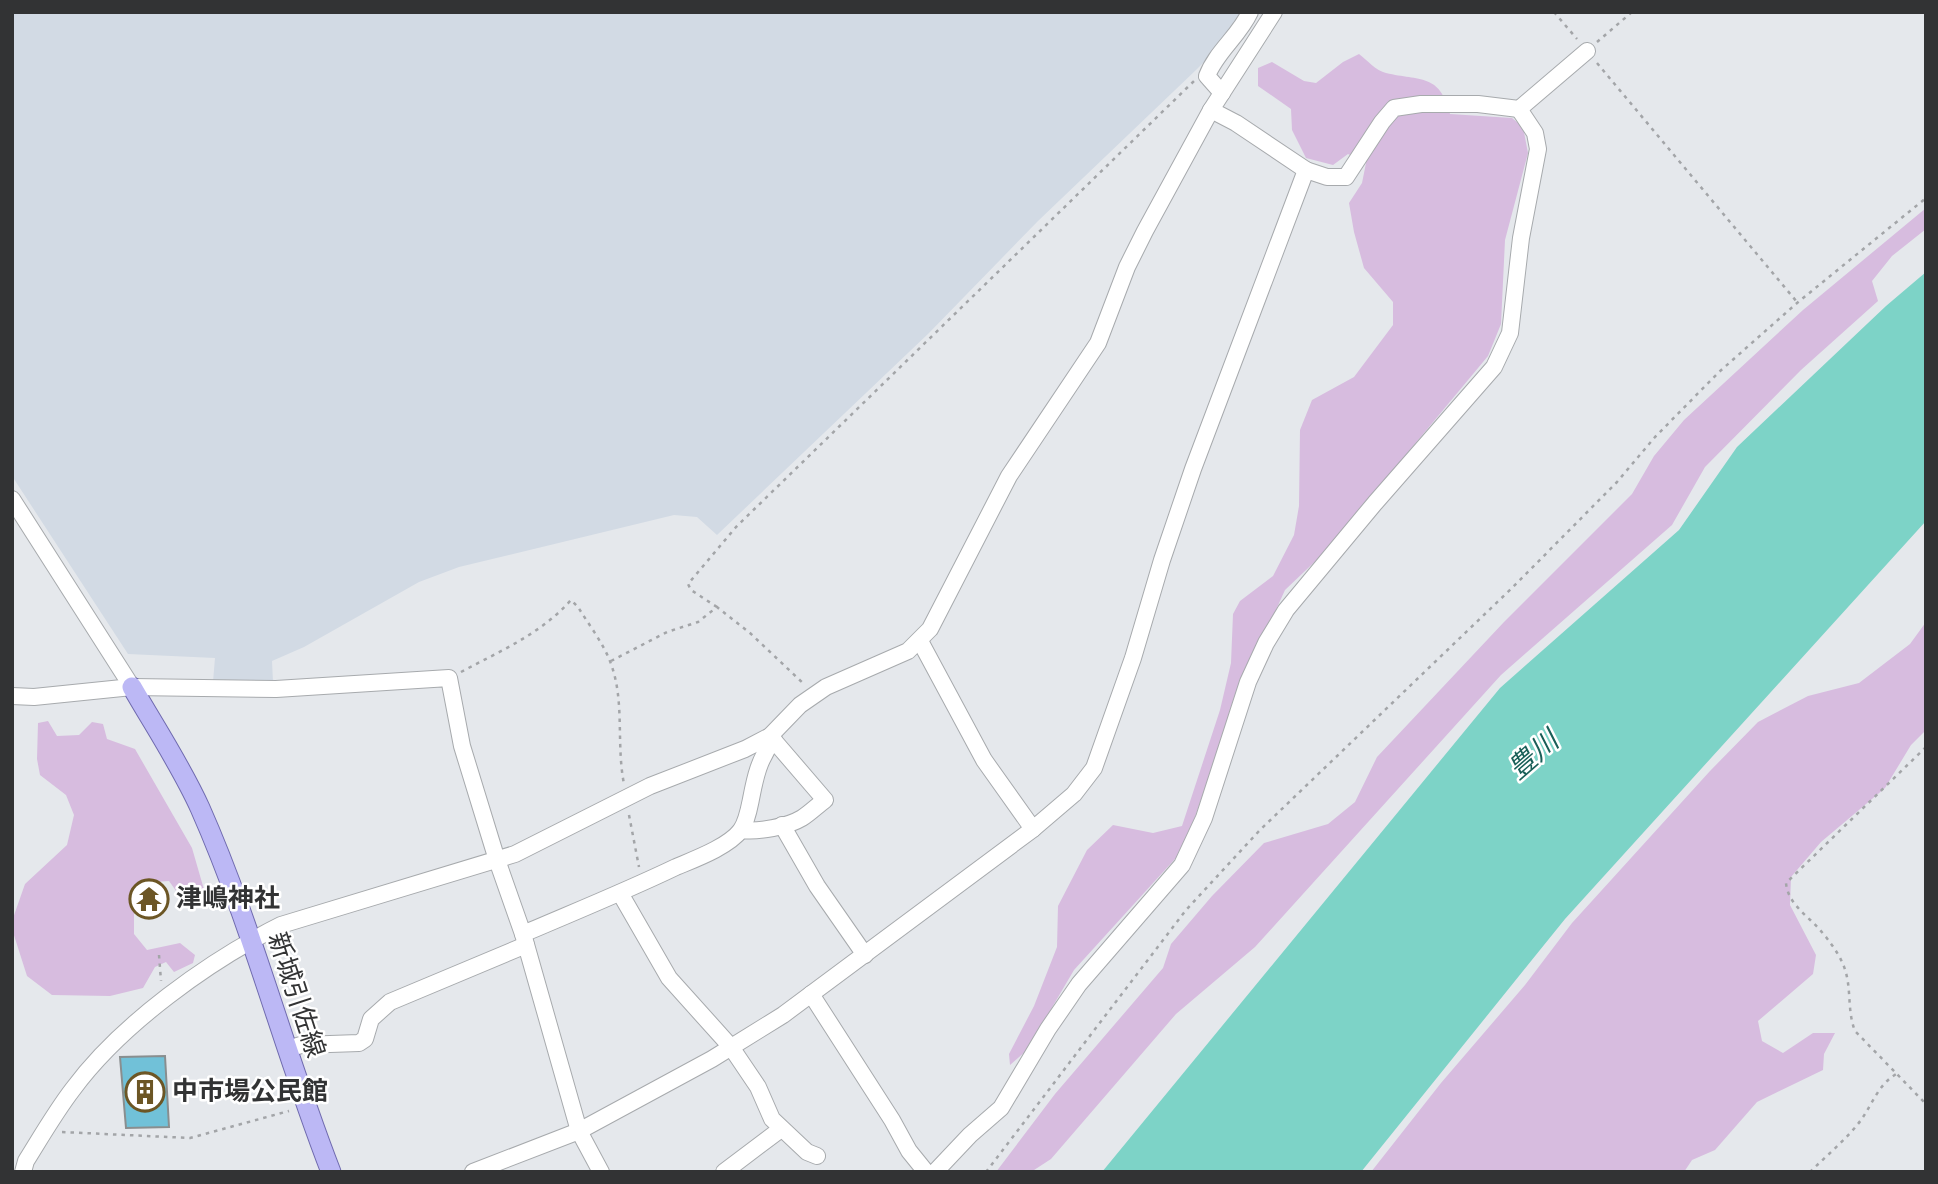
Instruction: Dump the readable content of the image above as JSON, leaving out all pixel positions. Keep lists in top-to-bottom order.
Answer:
{
  "streets": {
    "main road": ["新城引佐線"]
  },
  "water": ["豊川"],
  "places": {
    "temple": ["津嶋神社"],
    "building": ["中市場公民館"]
  }
}
